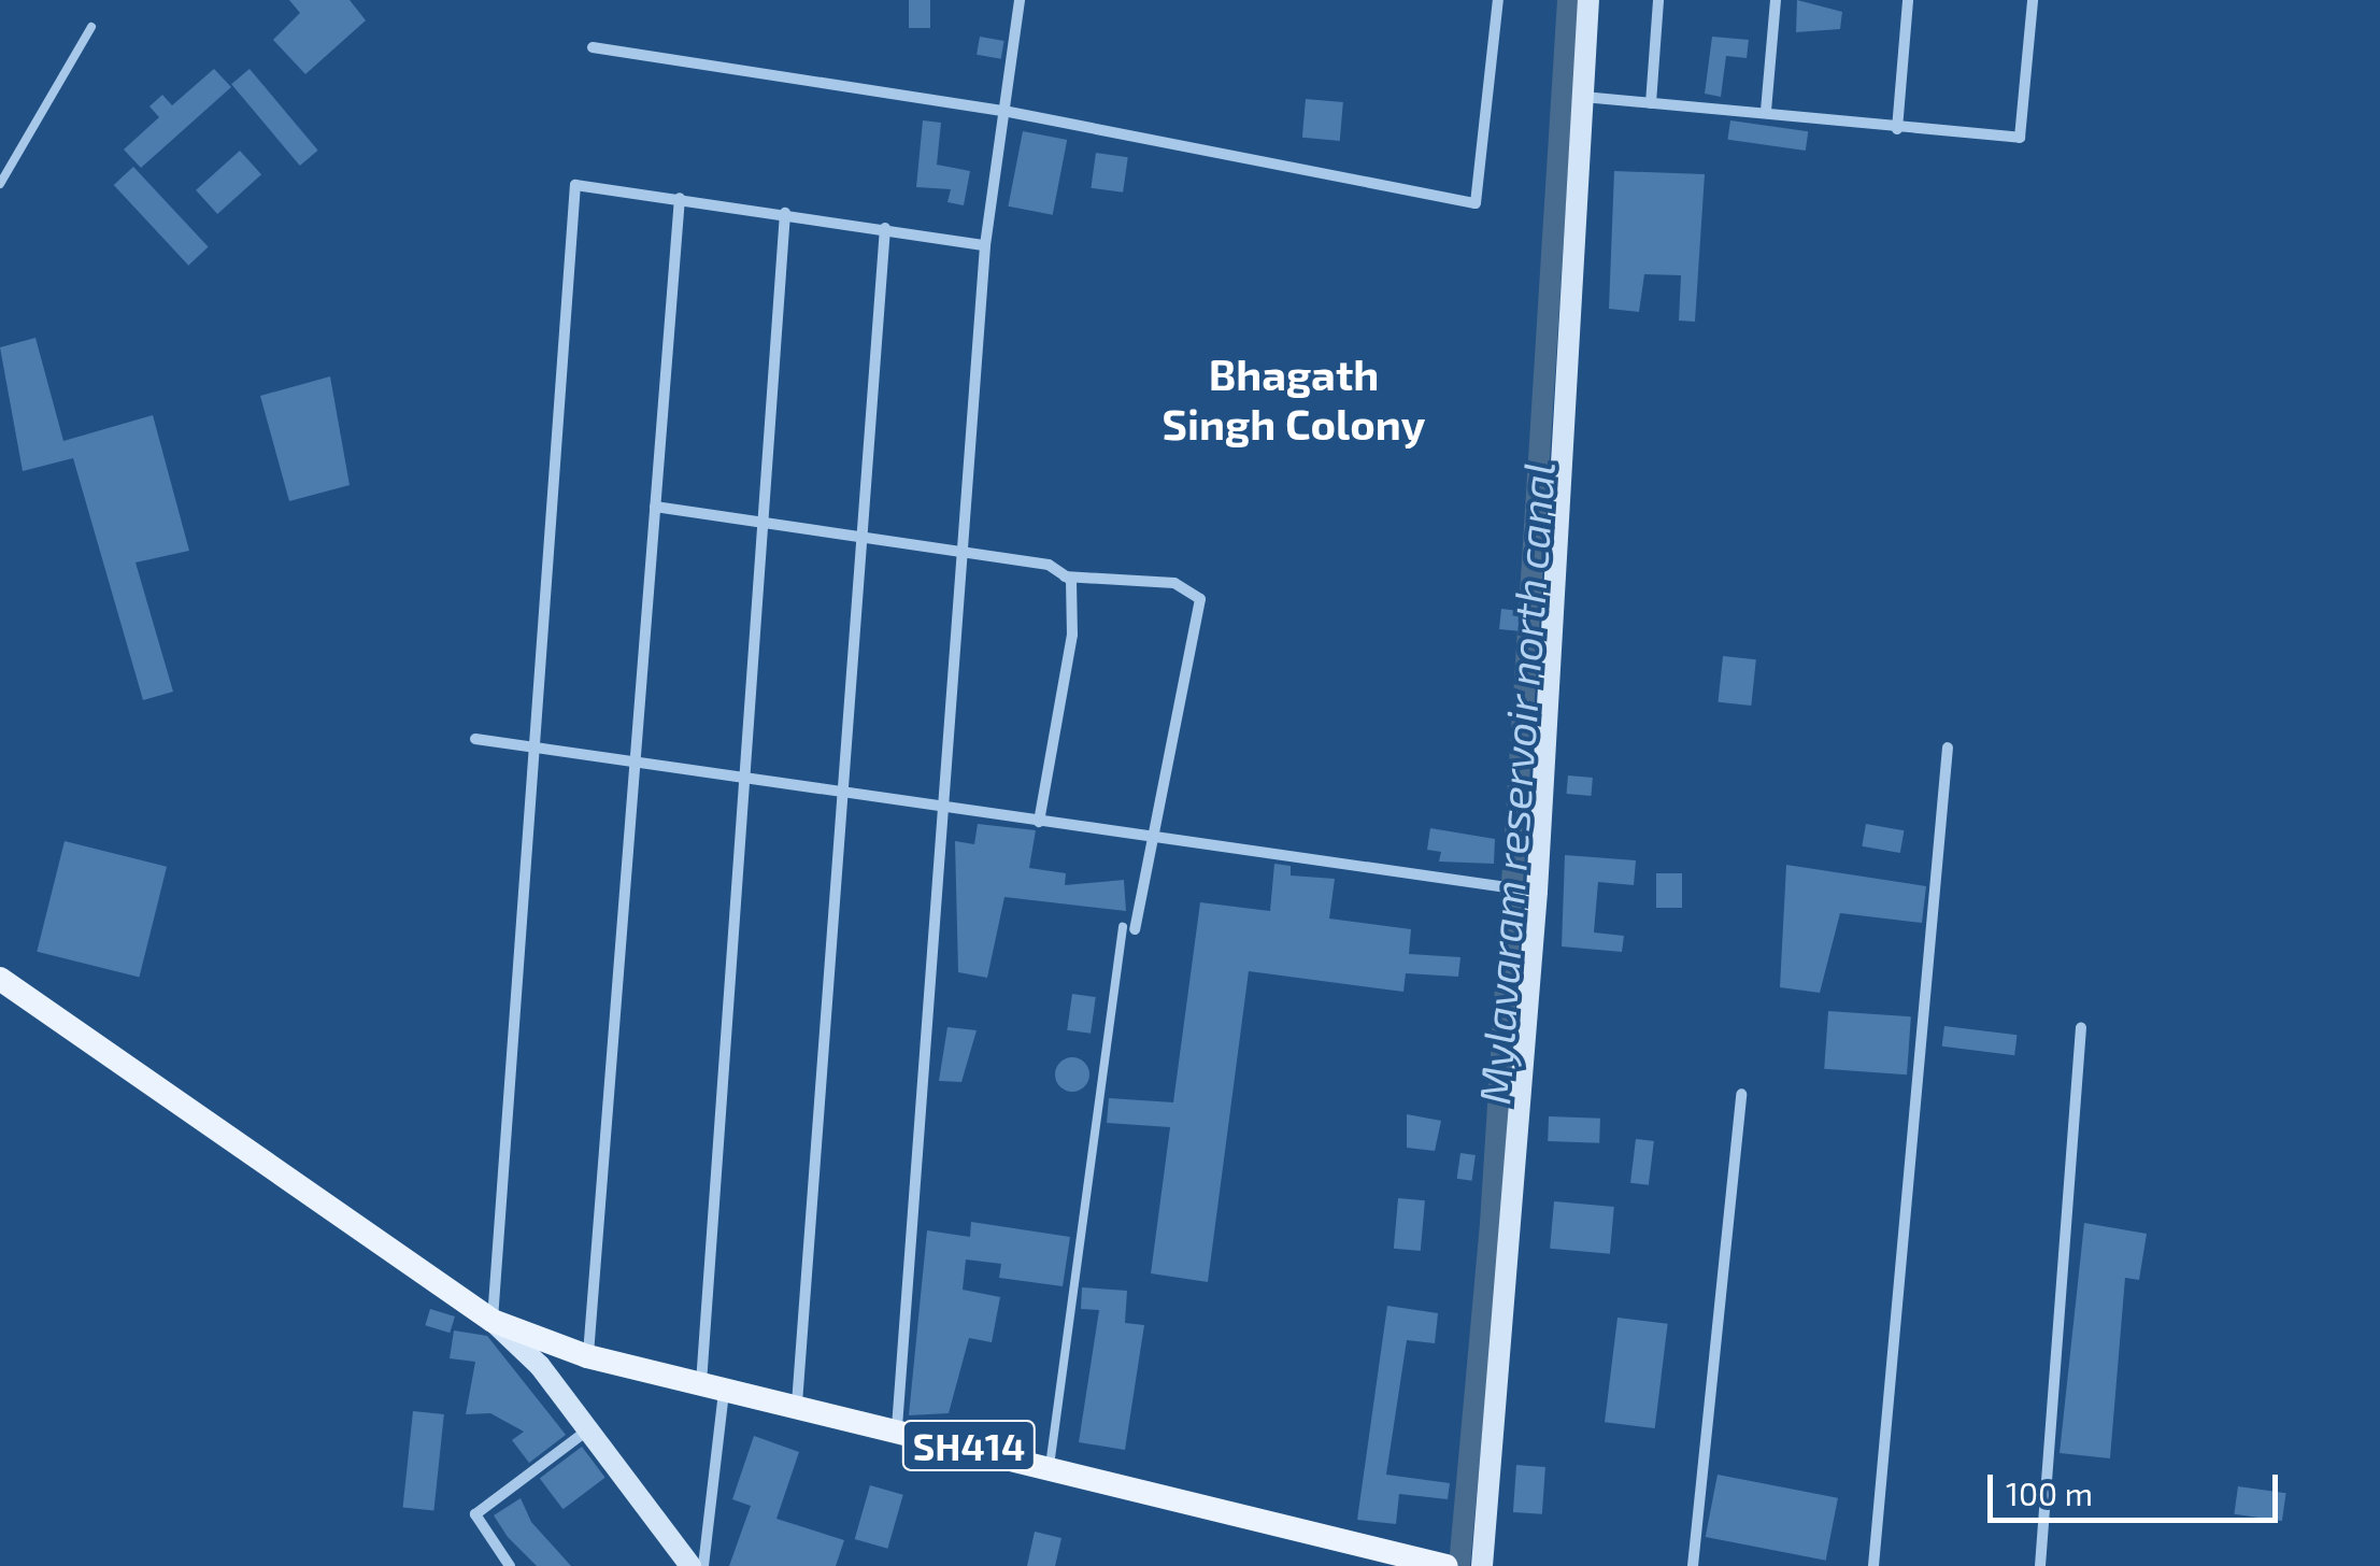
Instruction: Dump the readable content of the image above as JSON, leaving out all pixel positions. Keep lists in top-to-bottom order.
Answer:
{
  "streets": {
    "main road": ["SH414"]
  },
  "districts": ["Bhagath Singh Colony"],
  "water": ["Mylavaram reservoir north canal"],
  "scale_bar": "100 m"
}
